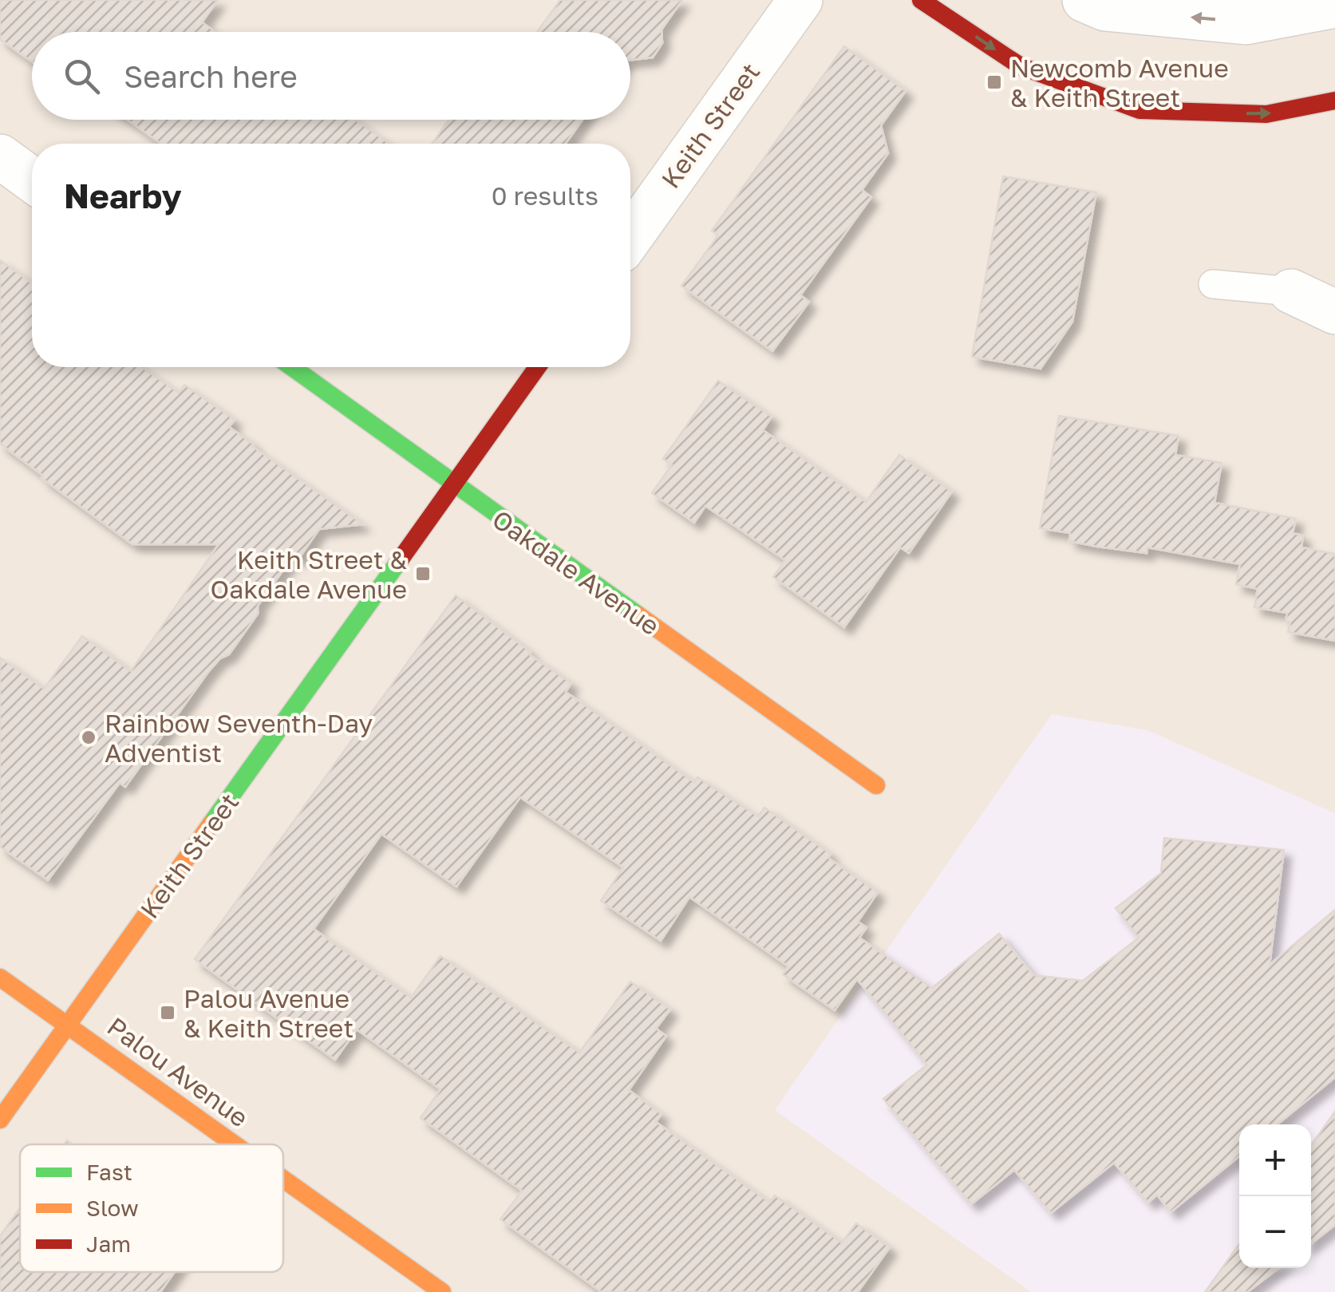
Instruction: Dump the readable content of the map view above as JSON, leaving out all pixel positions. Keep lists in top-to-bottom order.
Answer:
{
  "streets": {
    "street": ["Keith Street", "Oakdale Avenue", "Palou Avenue"]
  },
  "crossings": [
    ["Keith Street", "Oakdale Avenue"],
    ["Keith Street", "Palou Avenue"]
  ],
  "places": {
    "transit": ["Newcomb Avenue & Keith Street", "Keith Street & Oakdale Avenue", "Palou Avenue & Keith Street"],
    "other": ["Rainbow Seventh-Day Adventist"]
  },
  "legend": ["Fast", "Slow", "Jam"],
  "page": {
    "search": "Search here",
    "heading": ["Nearby", "0 results"],
    "map_buttons": ["+", "−"]
  }
}
